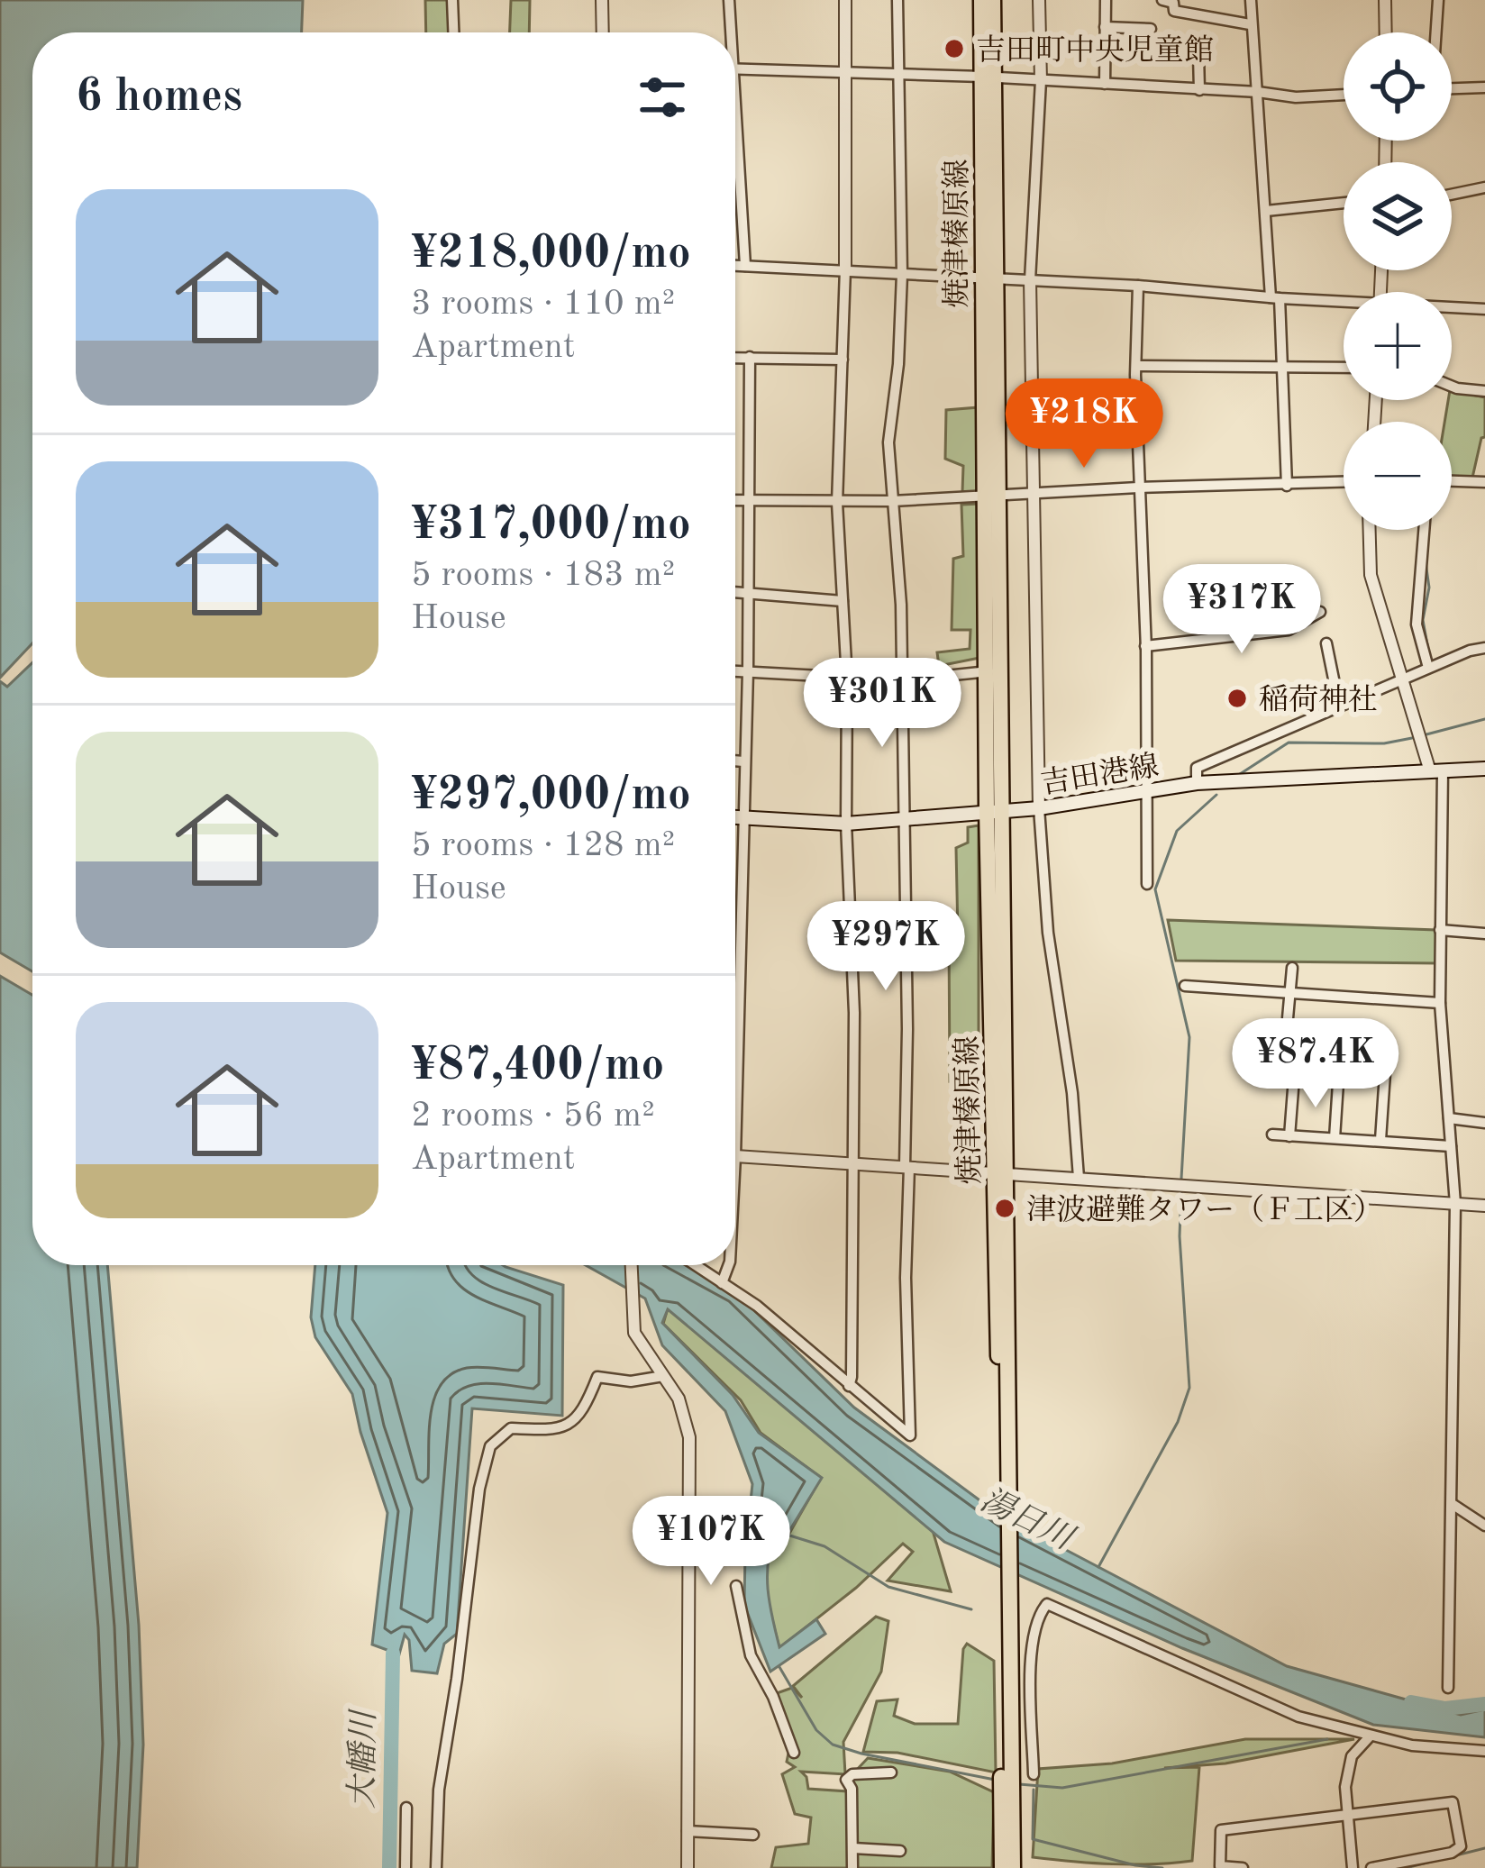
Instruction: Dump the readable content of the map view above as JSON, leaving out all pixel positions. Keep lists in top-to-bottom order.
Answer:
{
  "streets": {
    "main road": ["焼津榛原線", "吉田港線"]
  },
  "crossings": [
    ["焼津榛原線", "吉田港線"]
  ],
  "water": ["湯日川", "大幡川"],
  "places": ["吉田町中央児童館", "稲荷神社", "津波避難タワー（Ｆ工区）"],
  "page": {
    "map_buttons": ["+", "−"],
    "heading": "6 homes",
    "list": [
      {
        "name": "¥218,000/mo",
        "note": "3 rooms · 110 m² · Apartment"
      },
      {
        "name": "¥317,000/mo",
        "note": "5 rooms · 183 m² · House"
      },
      {
        "name": "¥297,000/mo",
        "note": "5 rooms · 128 m² · House"
      },
      {
        "name": "¥87,400/mo",
        "note": "2 rooms · 56 m² · Apartment"
      }
    ],
    "price": [
      "¥218K",
      "¥317K",
      "¥301K",
      "¥297K",
      "¥87.4K",
      "¥107K"
    ]
  }
}
